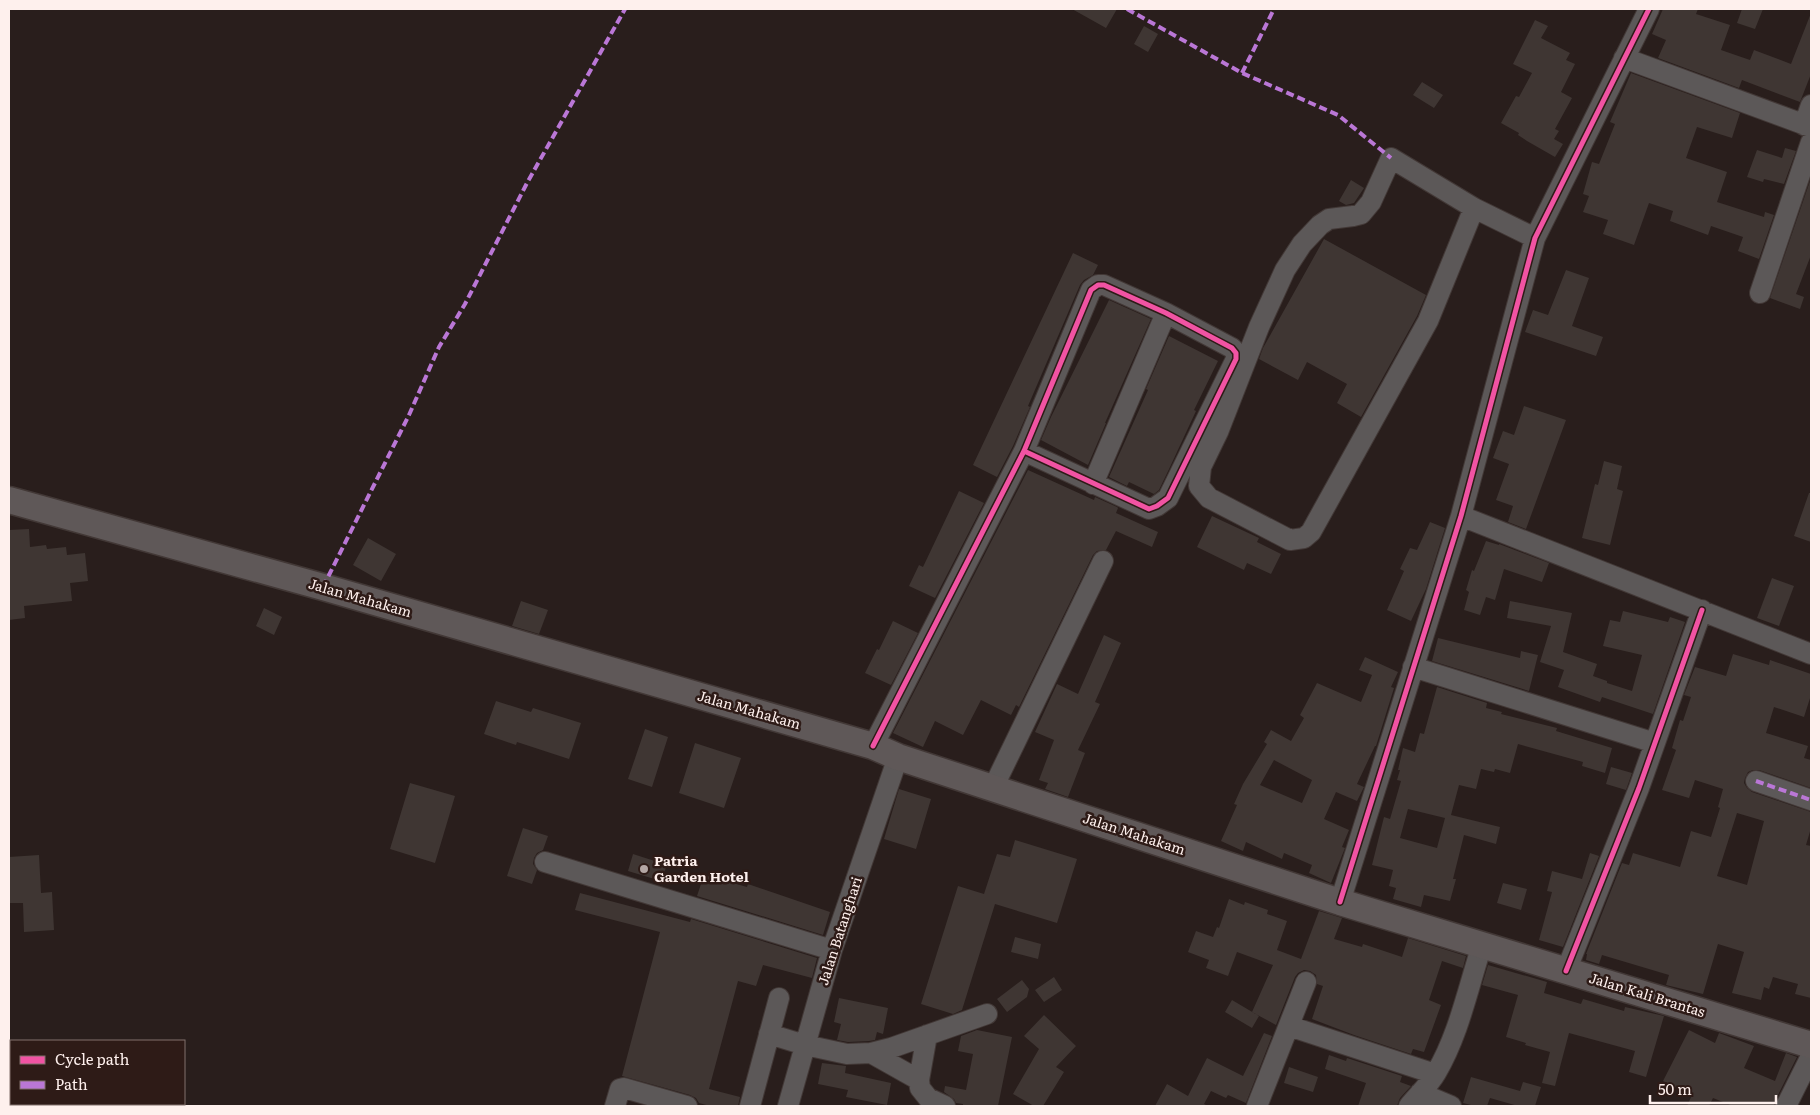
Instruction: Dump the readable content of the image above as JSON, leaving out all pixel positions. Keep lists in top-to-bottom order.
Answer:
{
  "streets": {
    "main road": ["Jalan Mahakam", "Jalan Kali Brantas"],
    "street": ["Jalan Batanghari"]
  },
  "crossings": [
    ["Jalan Mahakam", "Jalan Batanghari"],
    ["Jalan Mahakam", "Jalan Kali Brantas"]
  ],
  "places": ["Patria Garden Hotel"],
  "legend": ["Cycle path", "Path"],
  "scale_bar": "50 m"
}
